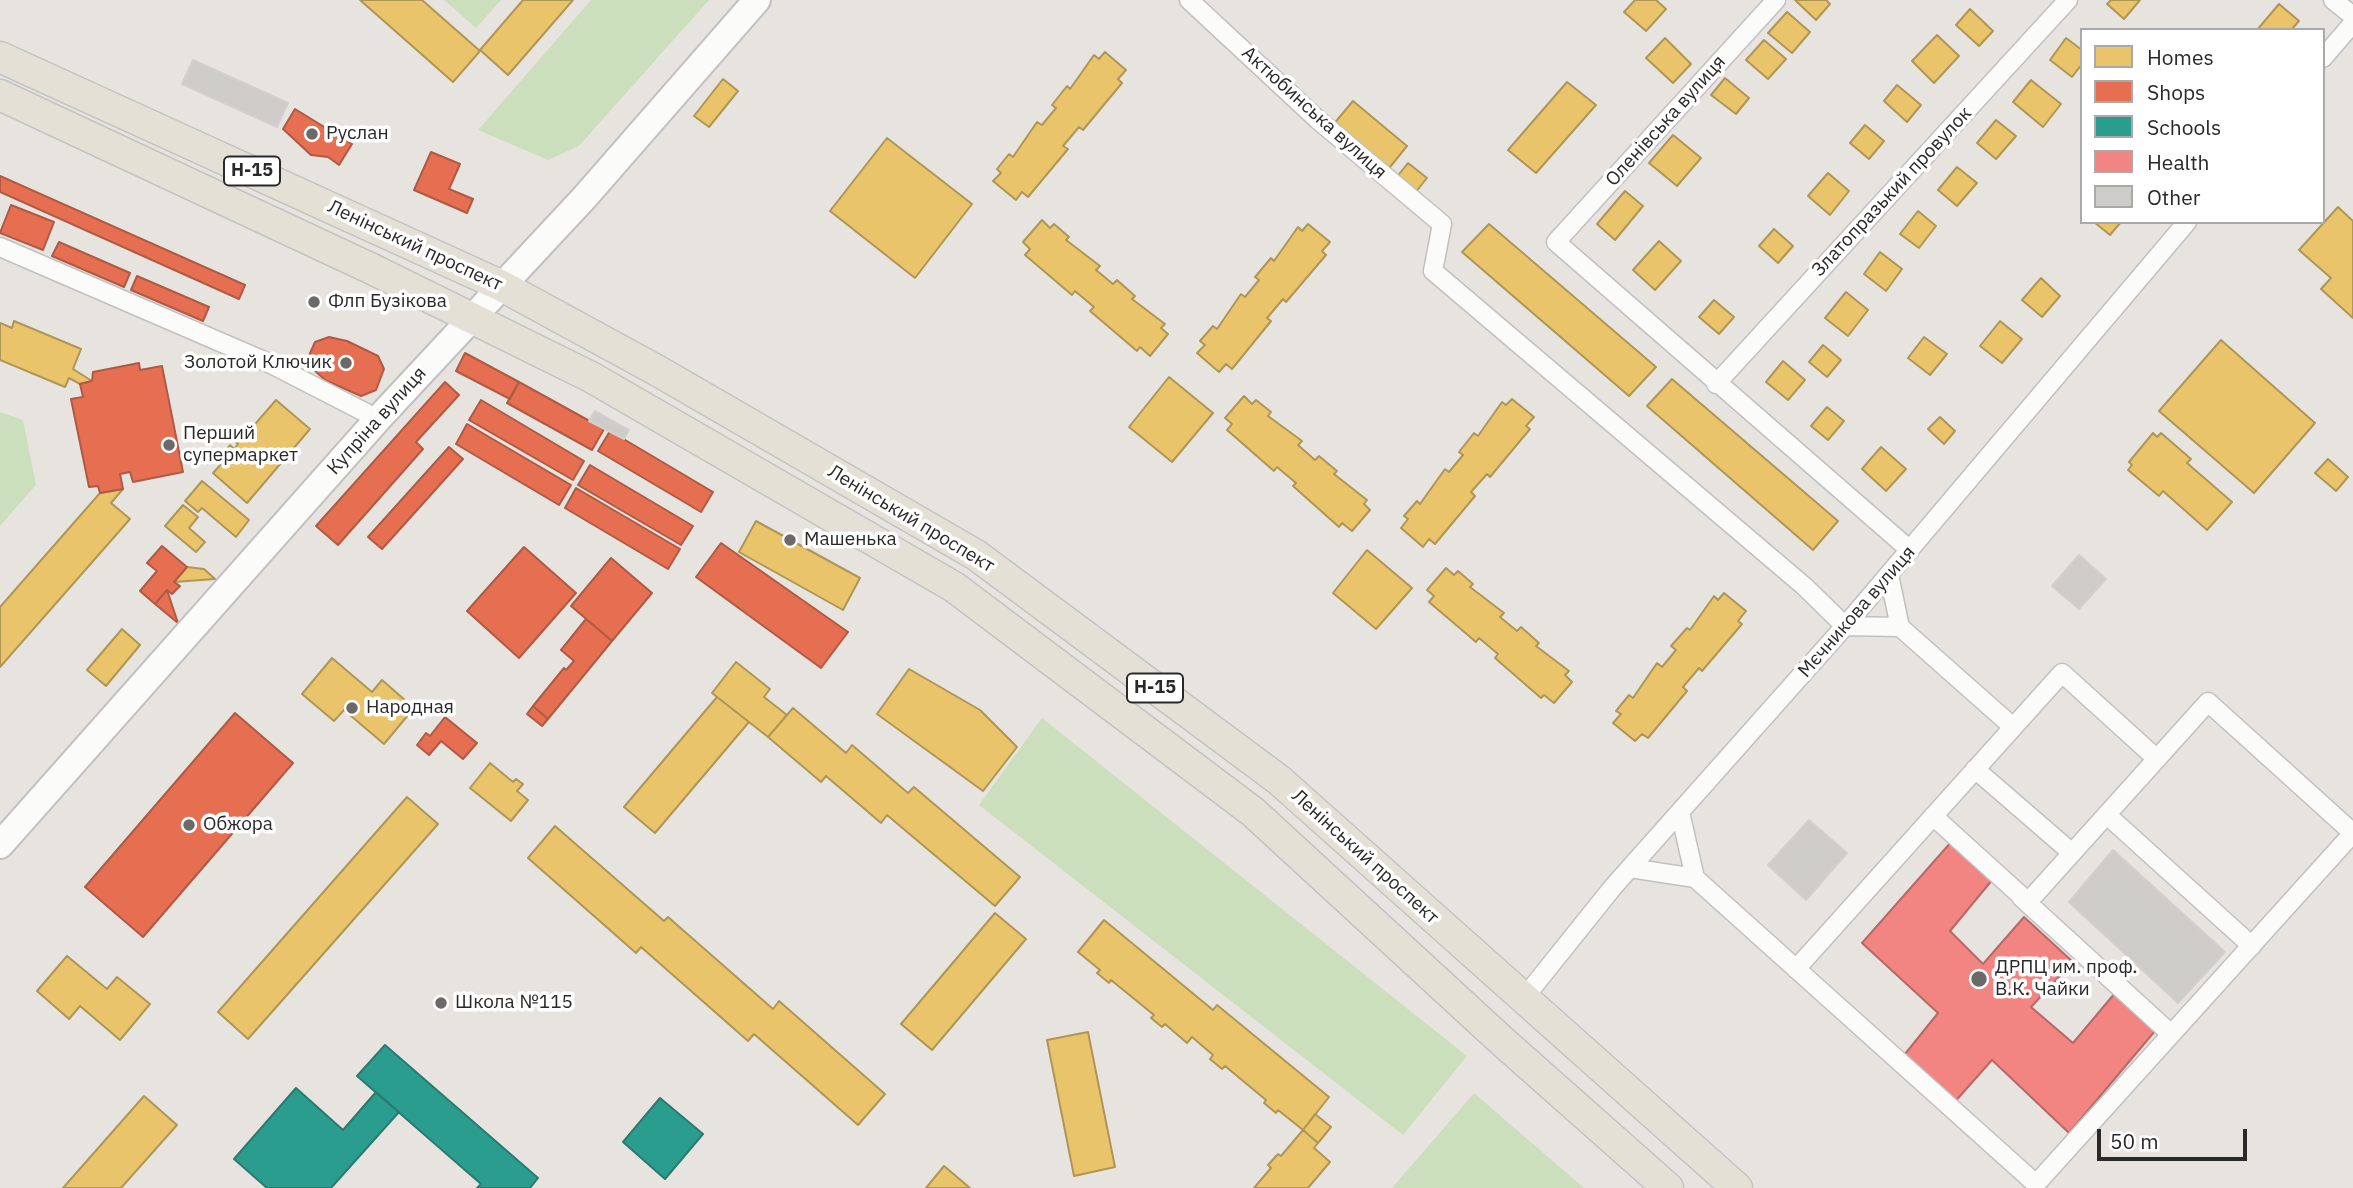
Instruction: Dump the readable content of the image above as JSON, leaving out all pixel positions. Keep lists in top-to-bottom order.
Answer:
{
  "streets": {
    "main road": ["Н-15", "Ленінський проспект", "Купріна вулиця"],
    "street": [
      "Актюбинська вулиця",
      "Оленівська вулиця",
      "Златопразький провулок",
      "Мєчникова вулиця"
    ]
  },
  "crossings": [
    ["Актюбинська вулиця", "Мєчникова вулиця"],
    ["Оленівська вулиця", "Златопразький провулок"],
    ["Ленінський проспект", "Купріна вулиця"],
    ["Ленінський проспект", "Мєчникова вулиця"]
  ],
  "places": [
    "Руслан",
    "Флп Бузікова",
    "Золотой Ключик",
    "Перший супермаркет",
    "Машенька",
    "Народная",
    "Обжора",
    "ДРПЦ им. проф. В.К. Чайки",
    "Школа №115"
  ],
  "legend": [
    "Homes",
    "Shops",
    "Schools",
    "Health",
    "Other"
  ],
  "scale_bar": "50 m"
}
